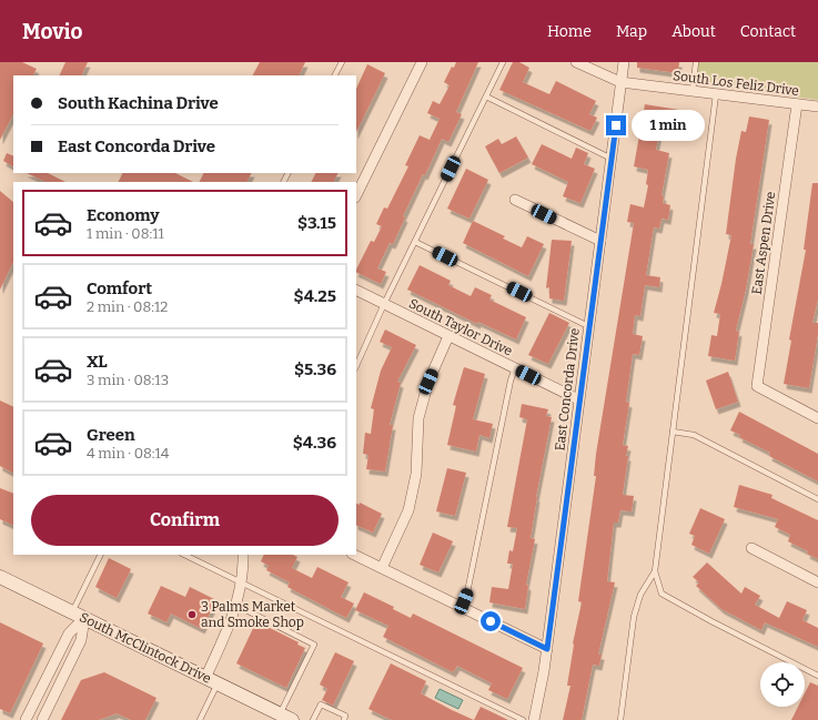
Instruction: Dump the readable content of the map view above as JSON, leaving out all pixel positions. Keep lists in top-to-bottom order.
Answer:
{
  "streets": {
    "main road": ["South McClintock Drive"],
    "street": [
      "South Los Feliz Drive",
      "East Aspen Drive",
      "South Taylor Drive",
      "East Concorda Drive"
    ]
  },
  "crossings": [
    ["South Los Feliz Drive", "East Aspen Drive"],
    ["South Los Feliz Drive", "East Concorda Drive"],
    ["South Taylor Drive", "East Concorda Drive"]
  ],
  "places": ["3 Palms Market and Smoke Shop"],
  "page": {
    "header": "Movio",
    "nav": [
      "Home",
      "Map",
      "About",
      "Contact"
    ],
    "banner": ["South Kachina Drive", "East Concorda Drive"],
    "bubble": "1 min",
    "list": [
      {
        "name": "Economy",
        "note": "1 min · 08:11",
        "value": "$3.15"
      },
      {
        "name": "Comfort",
        "note": "2 min · 08:12",
        "value": "$4.25"
      },
      {
        "name": "XL",
        "note": "3 min · 08:13",
        "value": "$5.36"
      },
      {
        "name": "Green",
        "note": "4 min · 08:14",
        "value": "$4.36"
      }
    ],
    "buttons": "Confirm"
  }
}
